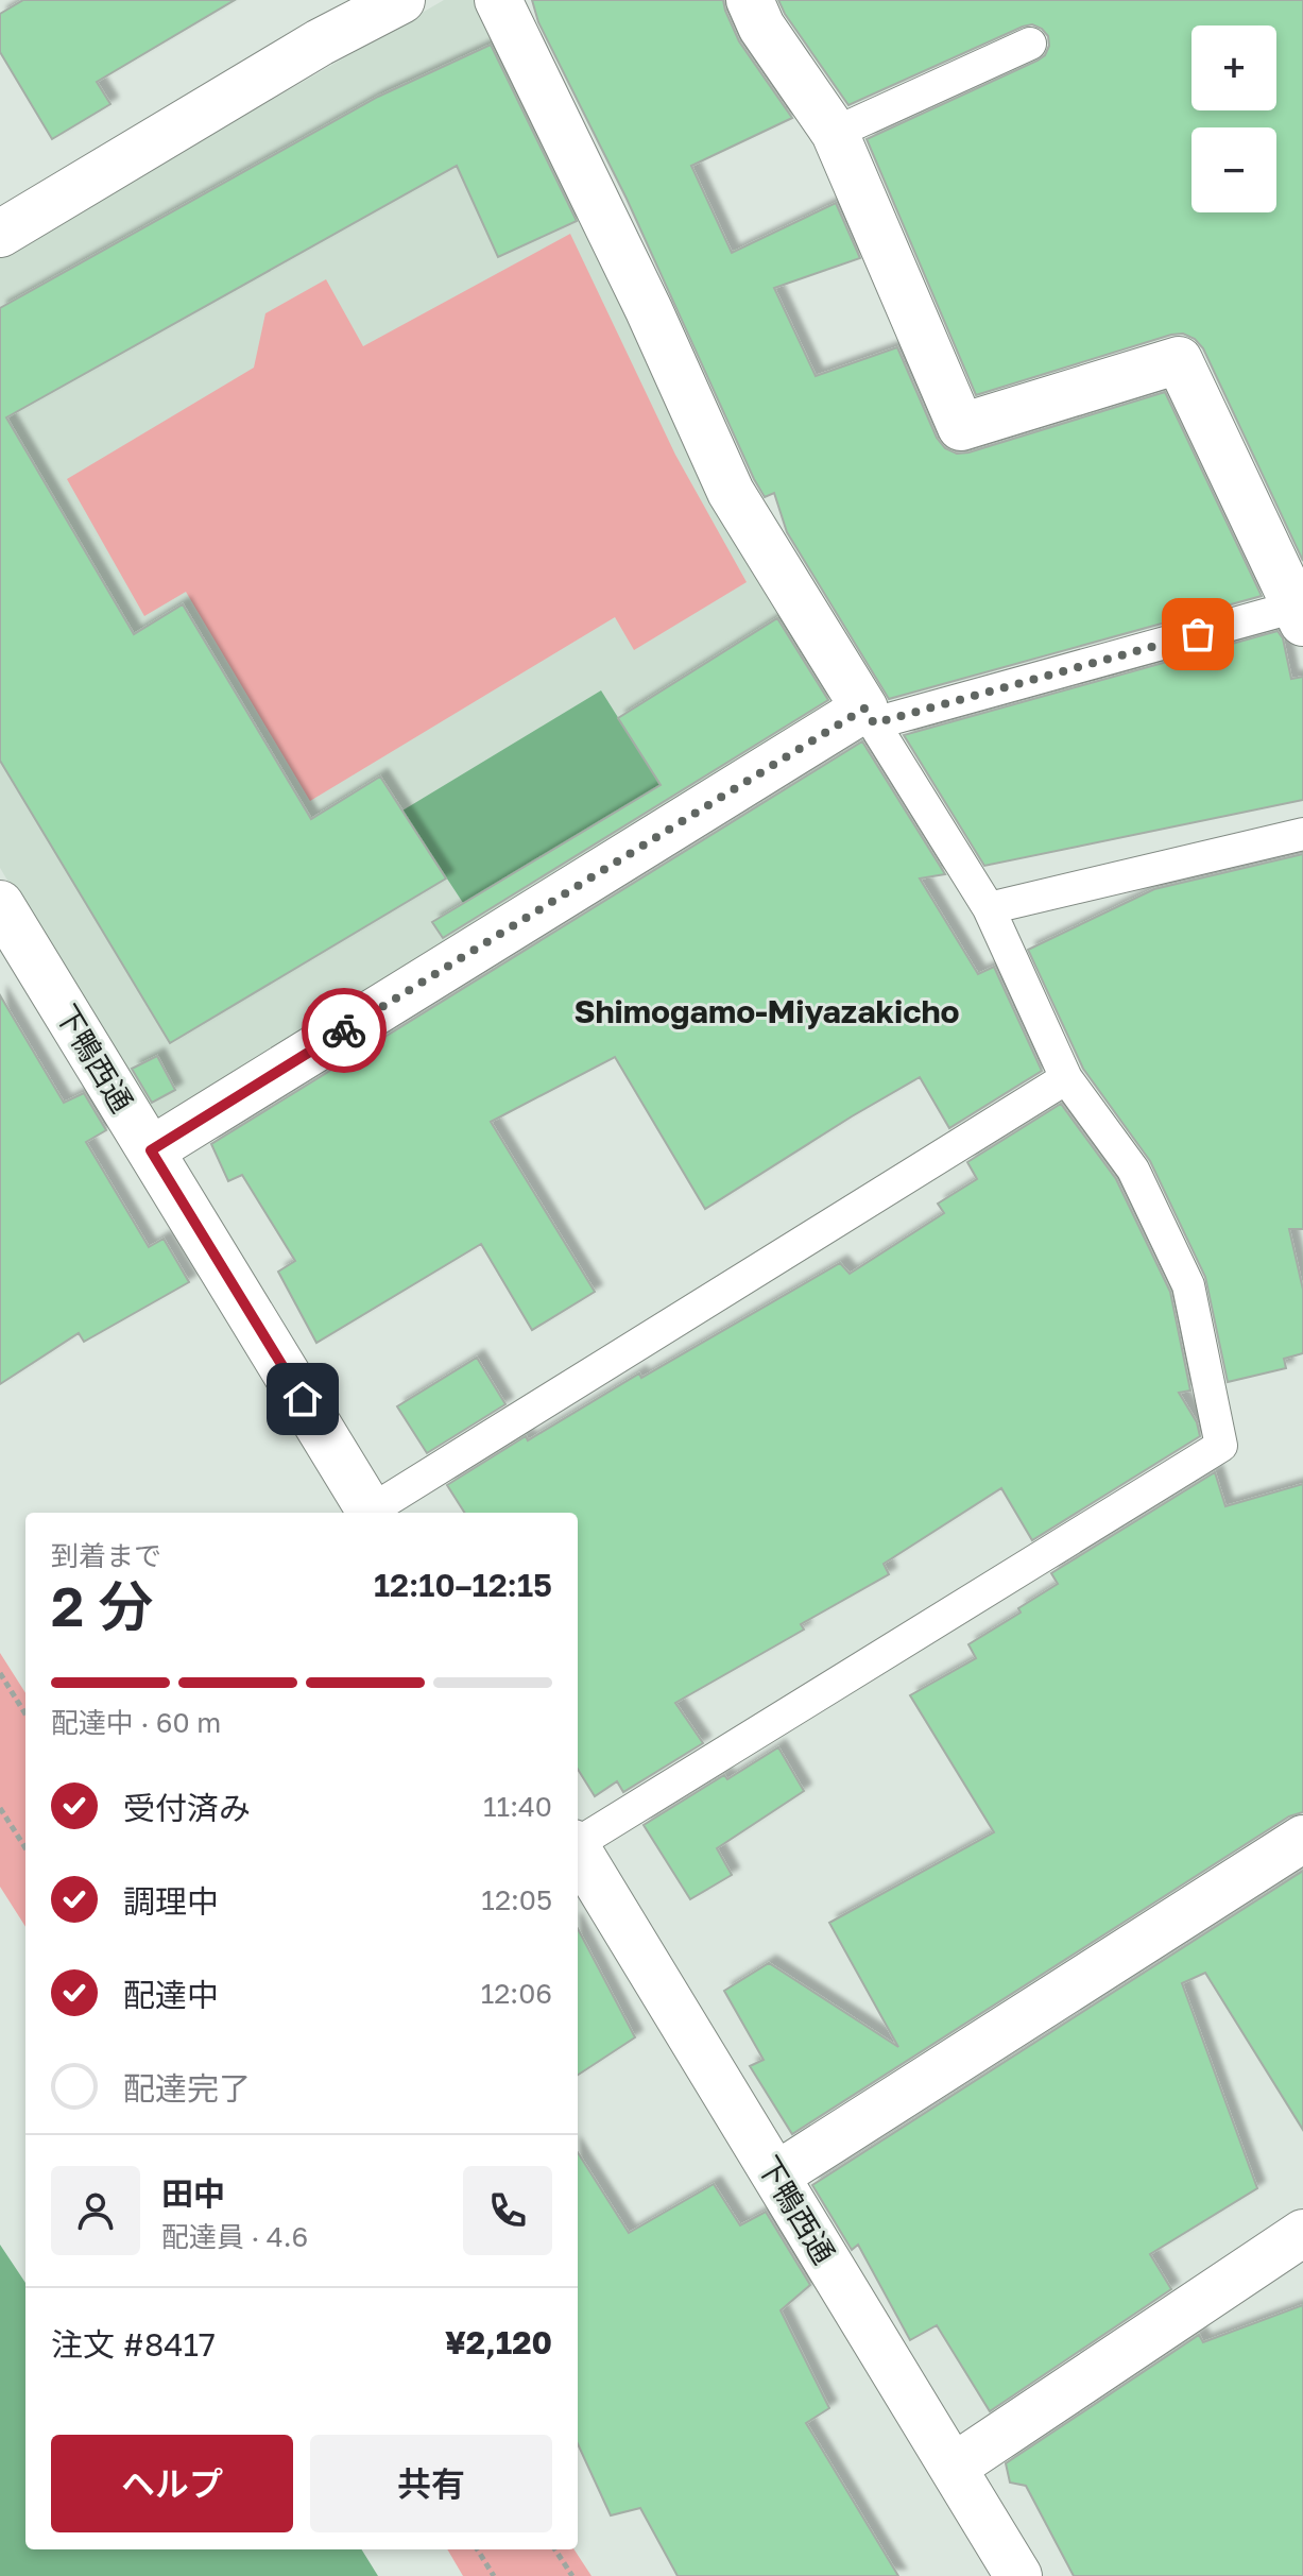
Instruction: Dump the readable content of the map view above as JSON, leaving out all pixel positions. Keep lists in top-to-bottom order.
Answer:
{
  "streets": {
    "street": ["下鴨西通"]
  },
  "districts": ["Shimogamo-Miyazakicho"],
  "page": {
    "map_buttons": ["+", "−"],
    "heading": ["2 分", "到着まで", "12:10–12:15"],
    "panel": [
      "田中",
      "配達員 · 4.6",
      "注文 #8417",
      "¥2,120"
    ],
    "bar": "配達中 · 60 m",
    "list": [
      ["受付済み", "11:40"],
      ["調理中", "12:05"],
      ["配達中", "12:06"],
      "配達完了"
    ],
    "buttons": ["ヘルプ", "共有"]
  }
}
